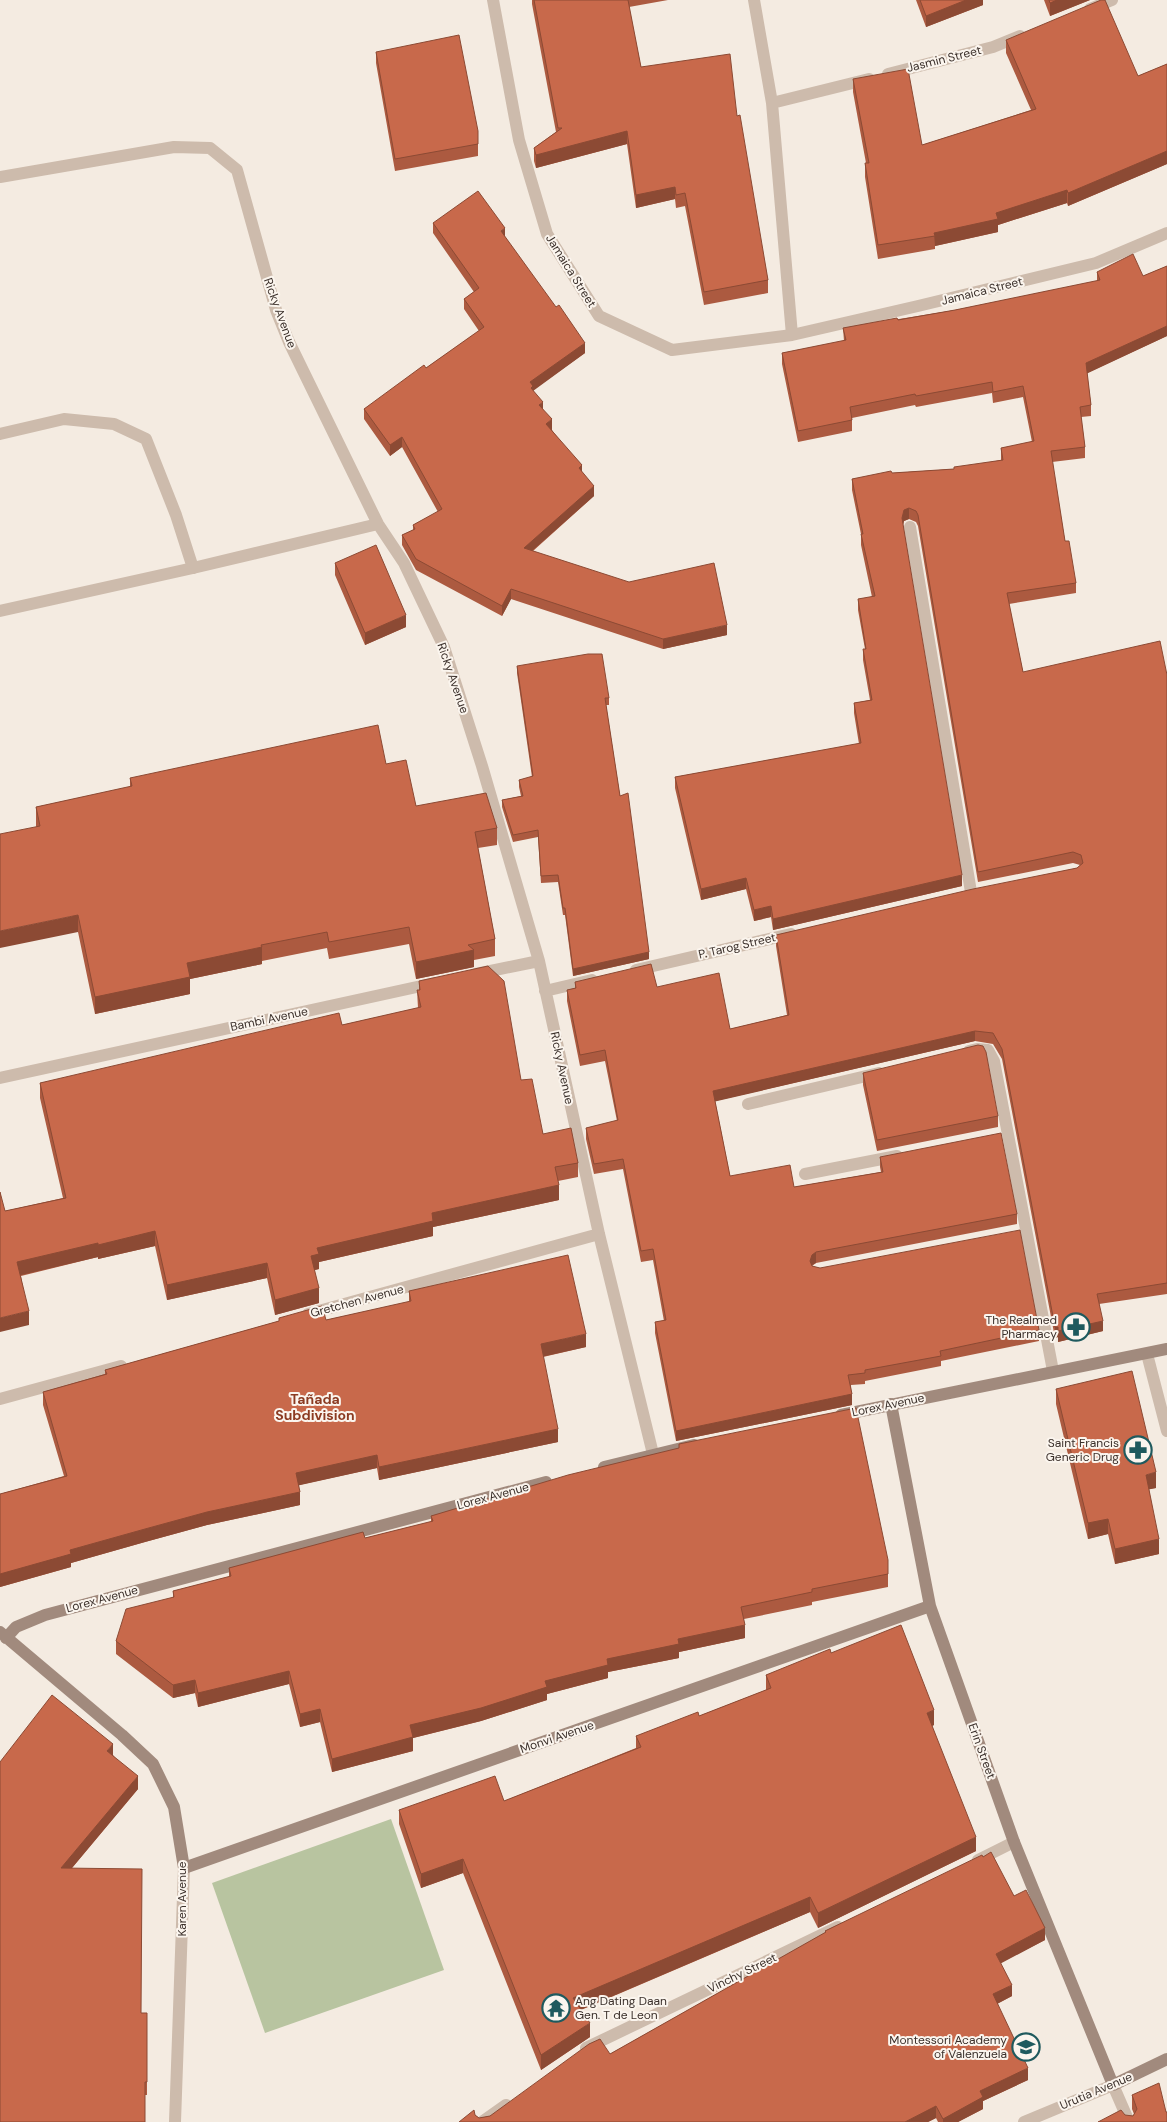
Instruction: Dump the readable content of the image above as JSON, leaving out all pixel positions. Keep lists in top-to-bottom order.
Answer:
{
  "streets": {
    "street": [
      "Jasmin Street",
      "Jamaica Street",
      "Ricky Avenue",
      "P. Tarog Street",
      "Bambi Avenue",
      "Gretchen Avenue",
      "Lorex Avenue",
      "Monvi Avenue",
      "Erin Street",
      "Karen Avenue",
      "Vinchy Street",
      "Urutia Avenue"
    ]
  },
  "crossings": [
    ["Ricky Avenue", "Bambi Avenue"],
    ["Ricky Avenue", "Gretchen Avenue"],
    ["Lorex Avenue", "Erin Street"],
    ["Lorex Avenue", "Karen Avenue"],
    ["Monvi Avenue", "Erin Street"],
    ["Monvi Avenue", "Karen Avenue"],
    ["Erin Street", "Urutia Avenue"]
  ],
  "districts": ["Tañada Subdivision"],
  "places": {
    "pharmacy": ["The Realmed Pharmacy", "Saint Francis Generic Drug"],
    "temple": ["Ang Dating Daan Gen. T de Leon"],
    "school or university": ["Montessori Academy of Valenzuela"]
  }
}
